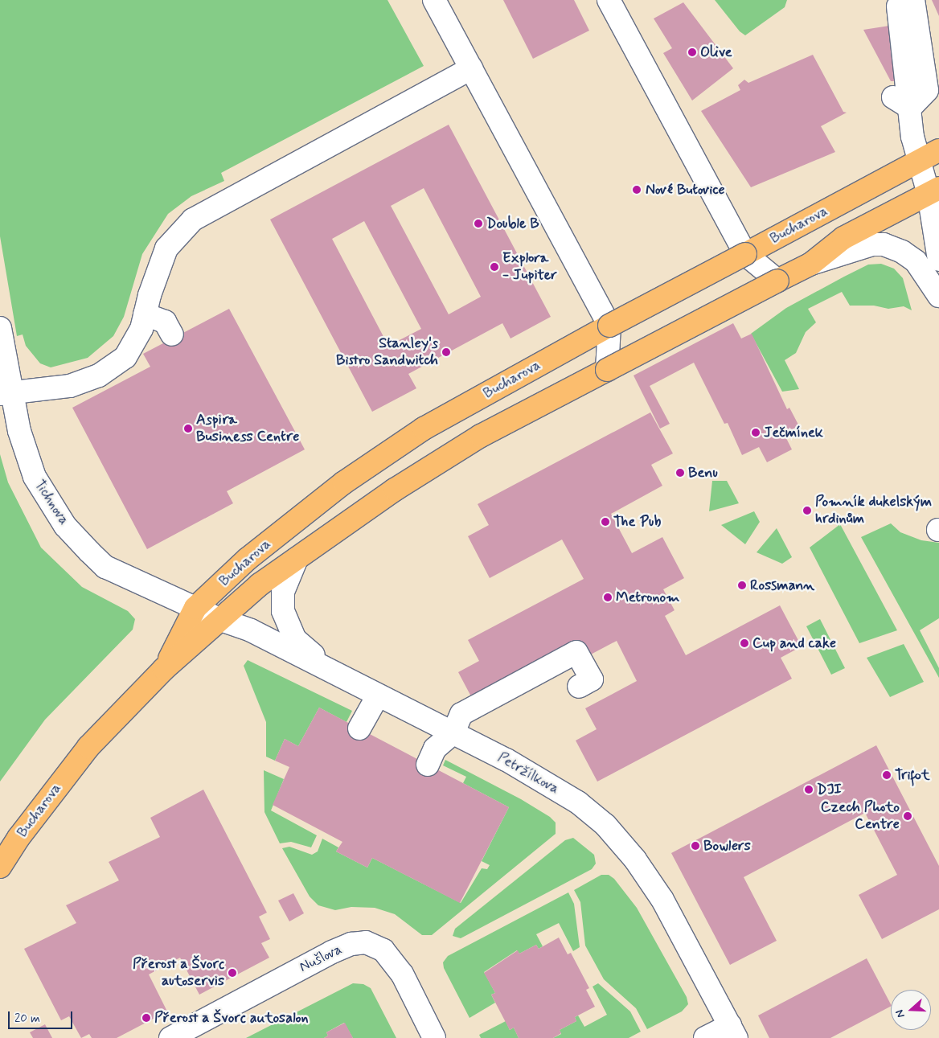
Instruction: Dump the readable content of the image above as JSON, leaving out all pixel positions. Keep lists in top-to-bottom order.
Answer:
{
  "streets": {
    "main road": ["Bucharova"],
    "street": ["Tichnova", "Petržílkova", "Nušlova"]
  },
  "crossings": [
    ["Bucharova", "Tichnova"],
    ["Bucharova", "Petržílkova"],
    ["Tichnova", "Petržílkova"]
  ],
  "places": [
    "Olive",
    "Nové Butovice",
    "Double B",
    "Explora - Jupiter",
    "Stanley's Bistro Sandwitch",
    "Aspira Business Centre",
    "Ječmínek",
    "Benu",
    "Pomník dukelským hrdinům",
    "The Pub",
    "Rossmann",
    "Metronom",
    "Cup and cake",
    "Trifot",
    "DJI",
    "Czech Photo Centre",
    "Bowlers",
    "Přerost a Švorc autoservis",
    "Přerost a Švorc autosalon"
  ],
  "scale_bar": "20 m",
  "north": "left"
}
